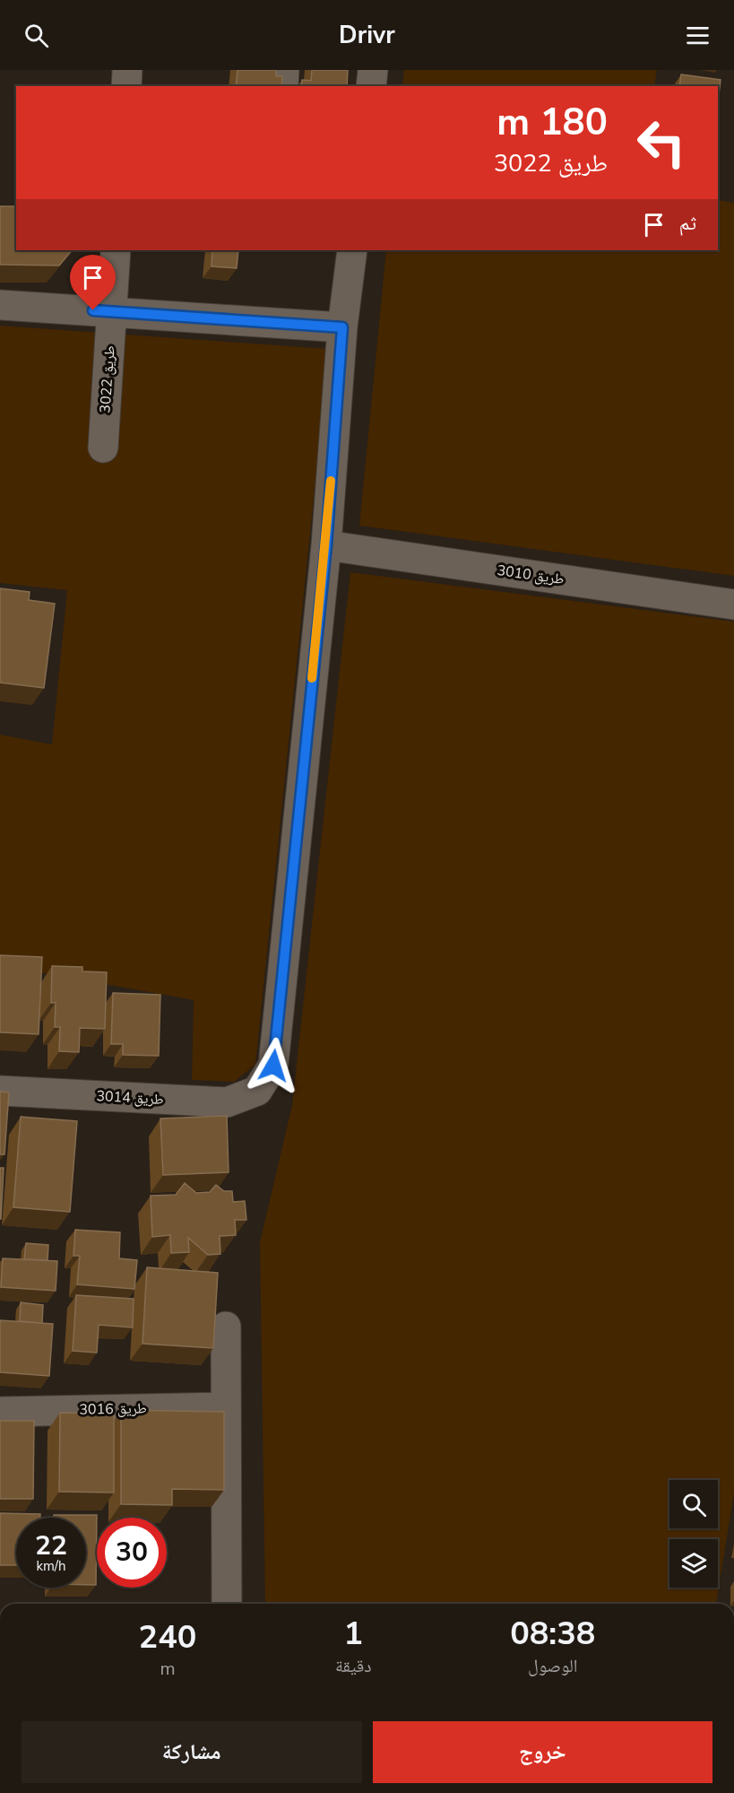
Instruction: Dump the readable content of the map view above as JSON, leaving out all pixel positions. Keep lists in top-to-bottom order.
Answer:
{
  "streets": {
    "street": [
      "طريق 3022",
      "طريق 3010",
      "طريق 3014",
      "طريق 3016"
    ]
  },
  "crossings": [
    ["طريق 3010", "طريق 3014"]
  ],
  "page": {
    "header": "Drivr",
    "turn": ["180 m", "طريق 3022"],
    "then": "ثم",
    "speed": "22 km/h",
    "limit": "30",
    "eta": [
      "08:38",
      "الوصول",
      "1",
      "دقيقة",
      "240",
      "m"
    ],
    "buttons": ["خروج", "مشاركة"]
  }
}
